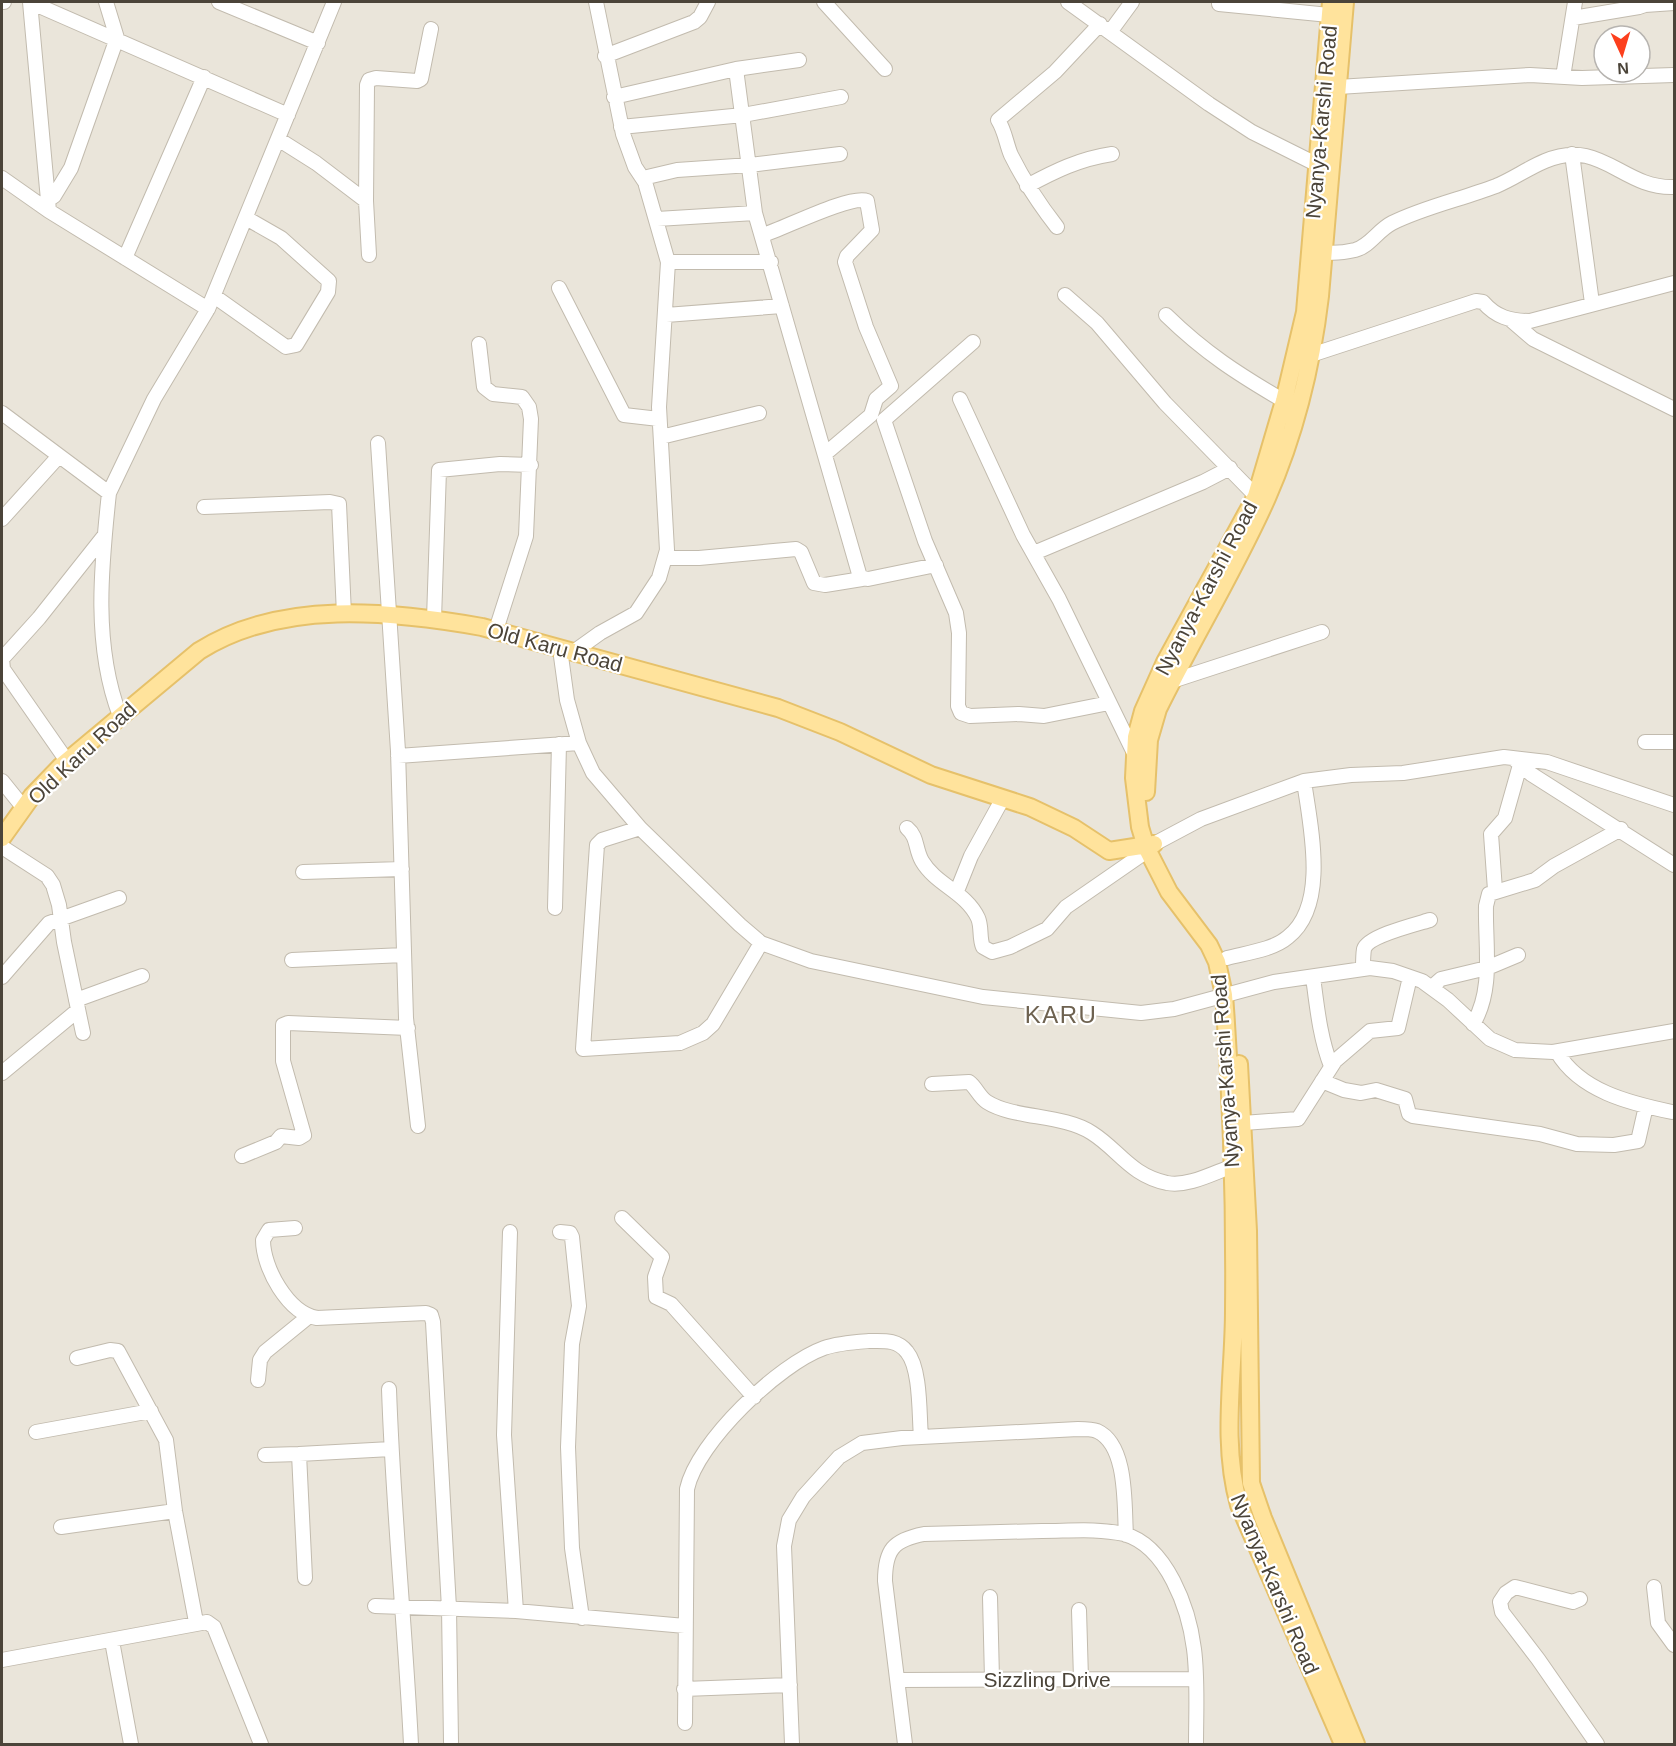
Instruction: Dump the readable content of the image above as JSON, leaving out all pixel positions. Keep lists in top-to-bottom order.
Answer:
{
  "streets": {
    "main road": ["Nyanya-Karshi Road", "Old Karu Road"],
    "street": ["Sizzling Drive"]
  },
  "crossings": [
    ["Nyanya-Karshi Road", "Old Karu Road"]
  ],
  "districts": ["KARU"],
  "north": "bottom"
}
